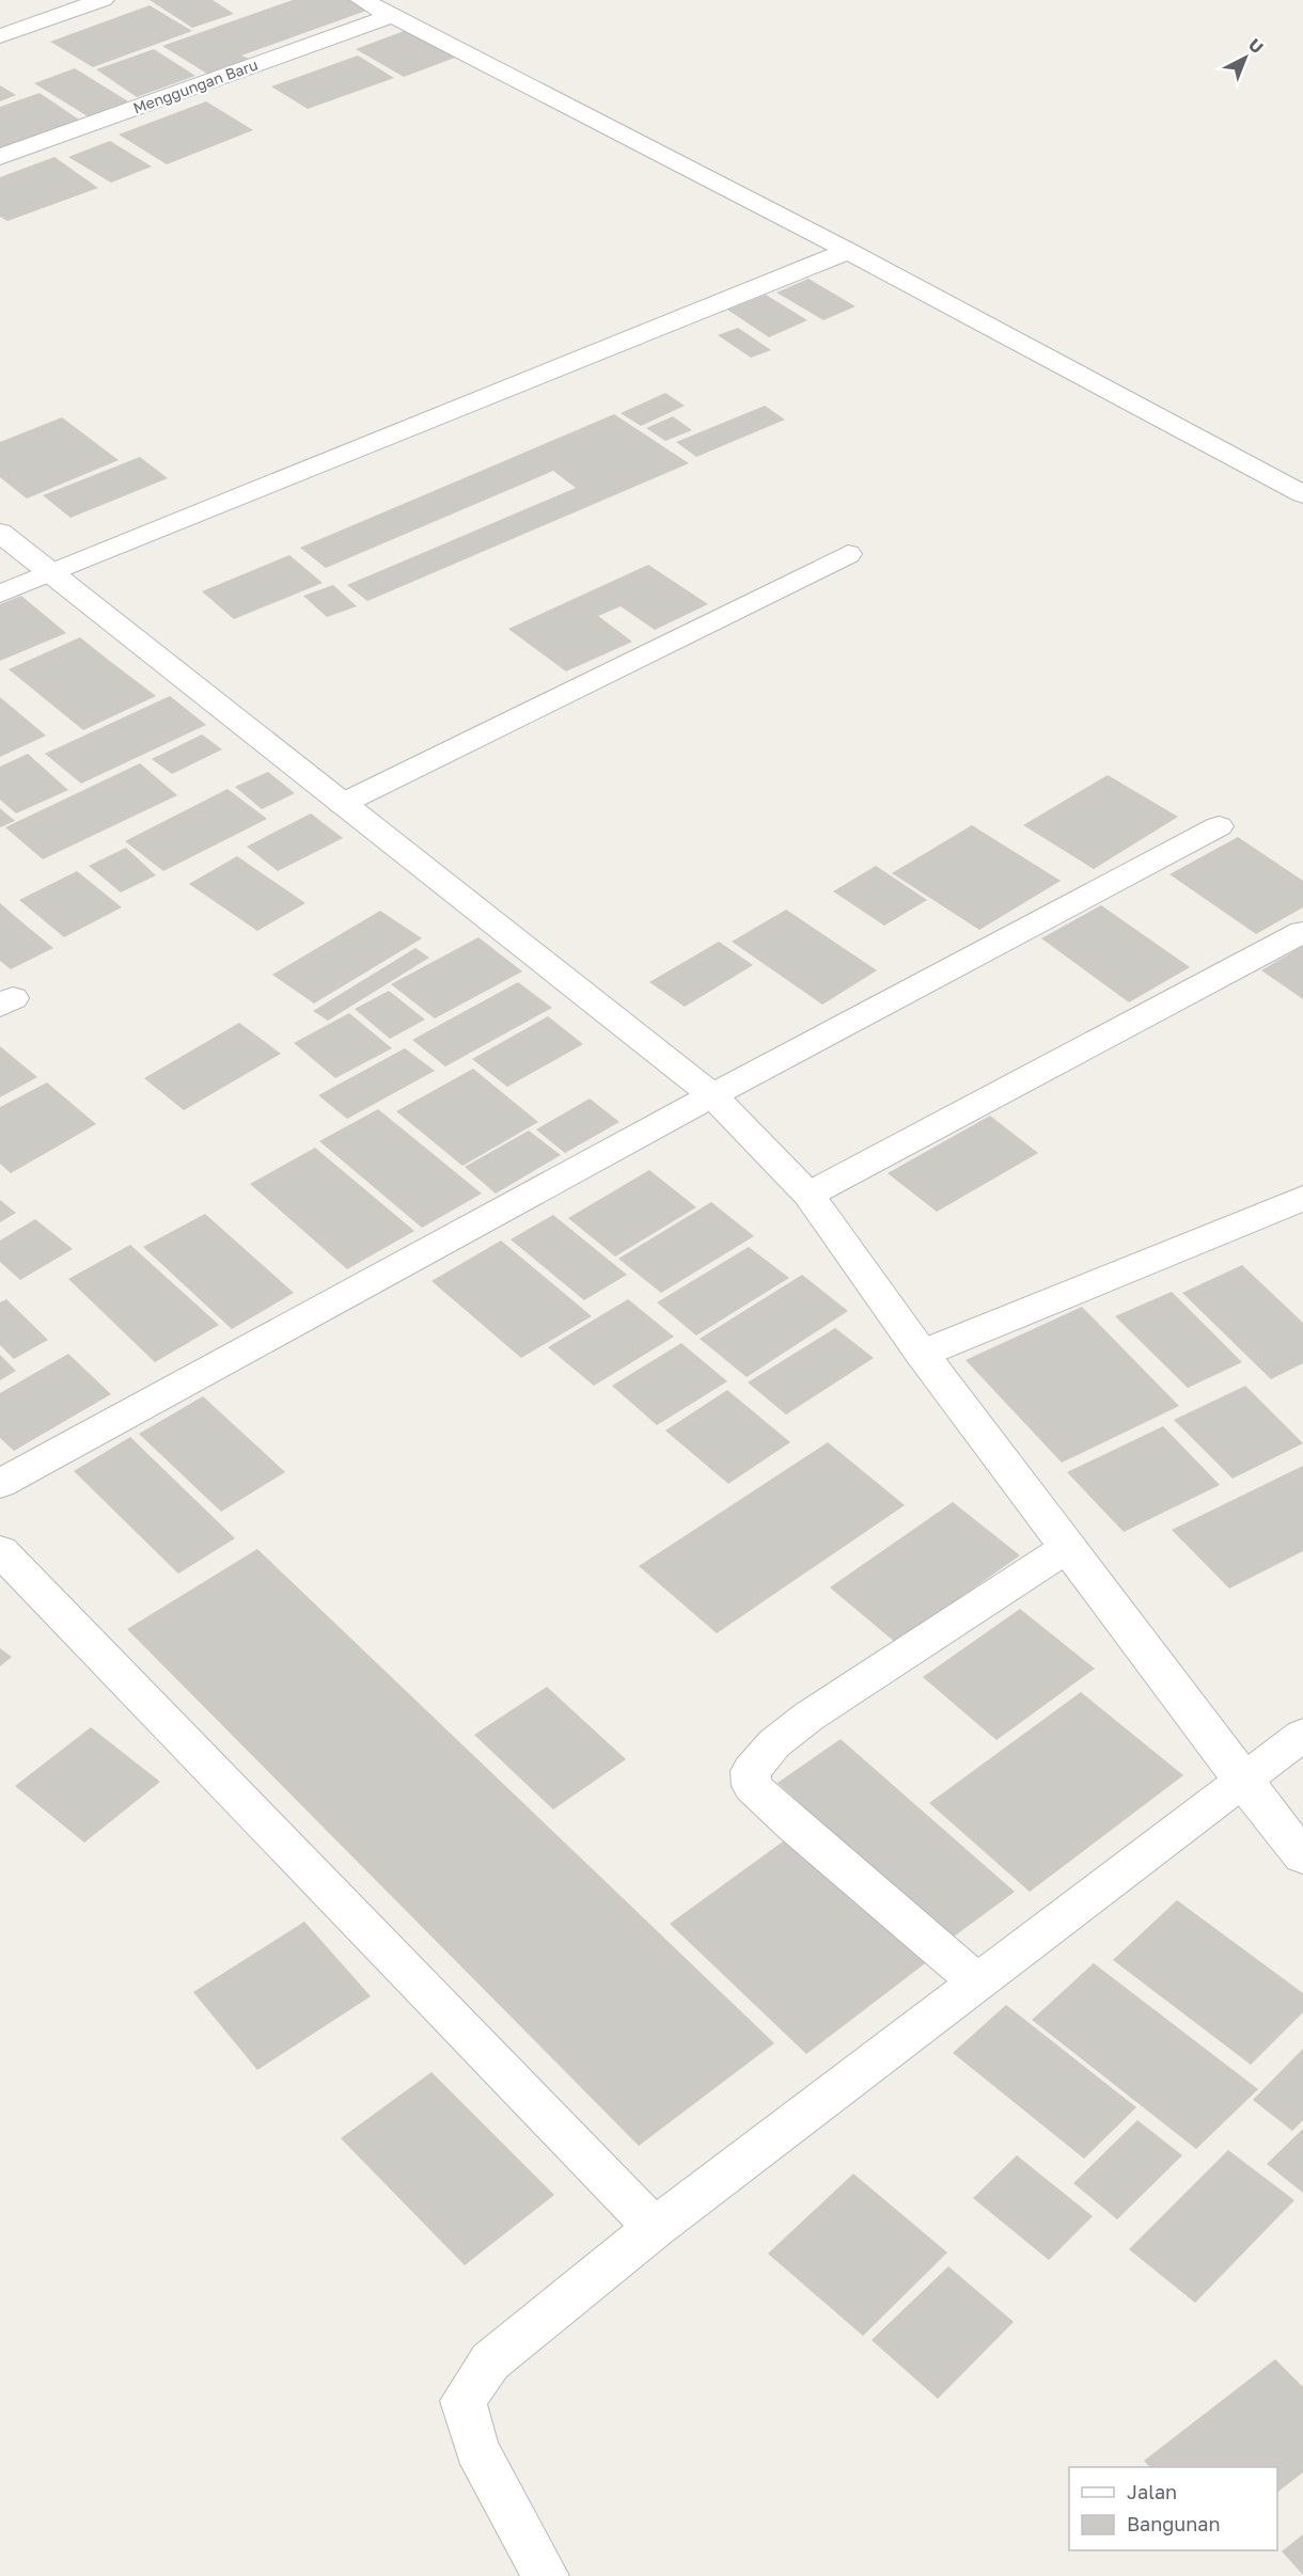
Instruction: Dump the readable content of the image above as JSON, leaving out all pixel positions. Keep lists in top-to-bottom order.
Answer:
{
  "streets": {
    "street": ["Menggungan Baru"]
  },
  "legend": ["Jalan", "Bangunan"],
  "north": "top right"
}
